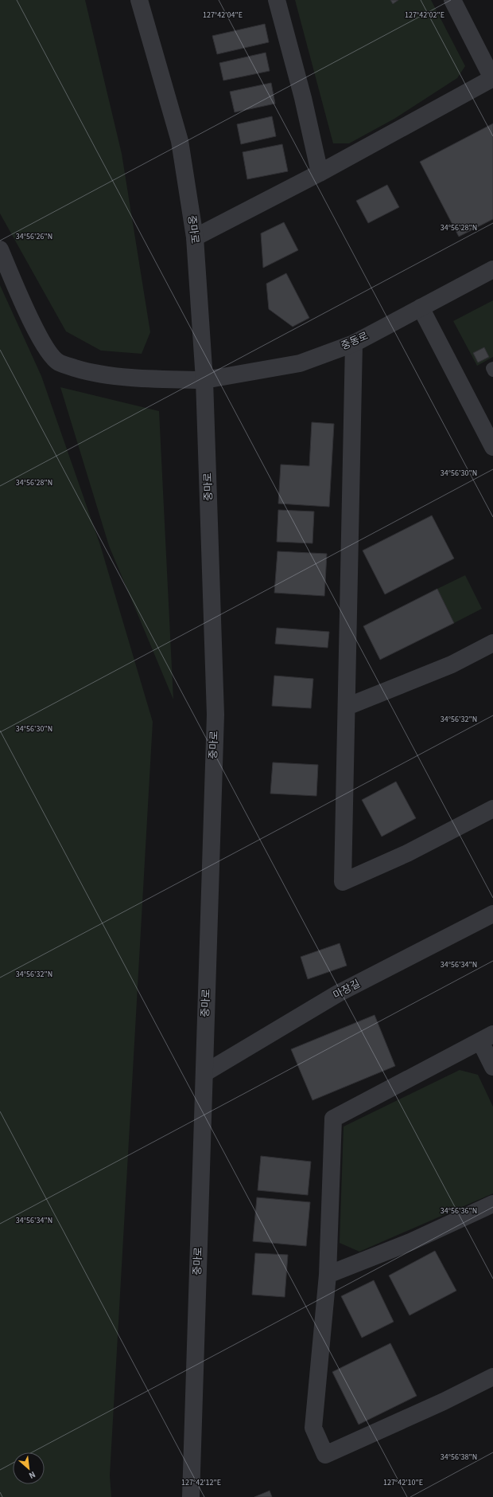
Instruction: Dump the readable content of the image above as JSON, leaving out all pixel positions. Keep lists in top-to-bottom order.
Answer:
{
  "streets": {
    "street": ["중마로", "중동로", "마장길"]
  },
  "crossings": [
    ["중마로", "중동로"],
    ["중마로", "마장길"]
  ],
  "north": "bottom right",
  "coordinates": [
    "127°42'04\"E",
    "127°42'02\"E",
    "34°56'28\"N",
    "34°56'26\"N",
    "34°56'30\"N",
    "34°56'32\"N",
    "34°56'34\"N",
    "34°56'36\"N",
    "34°56'38\"N",
    "127°42'12\"E",
    "127°42'10\"E"
  ]
}
